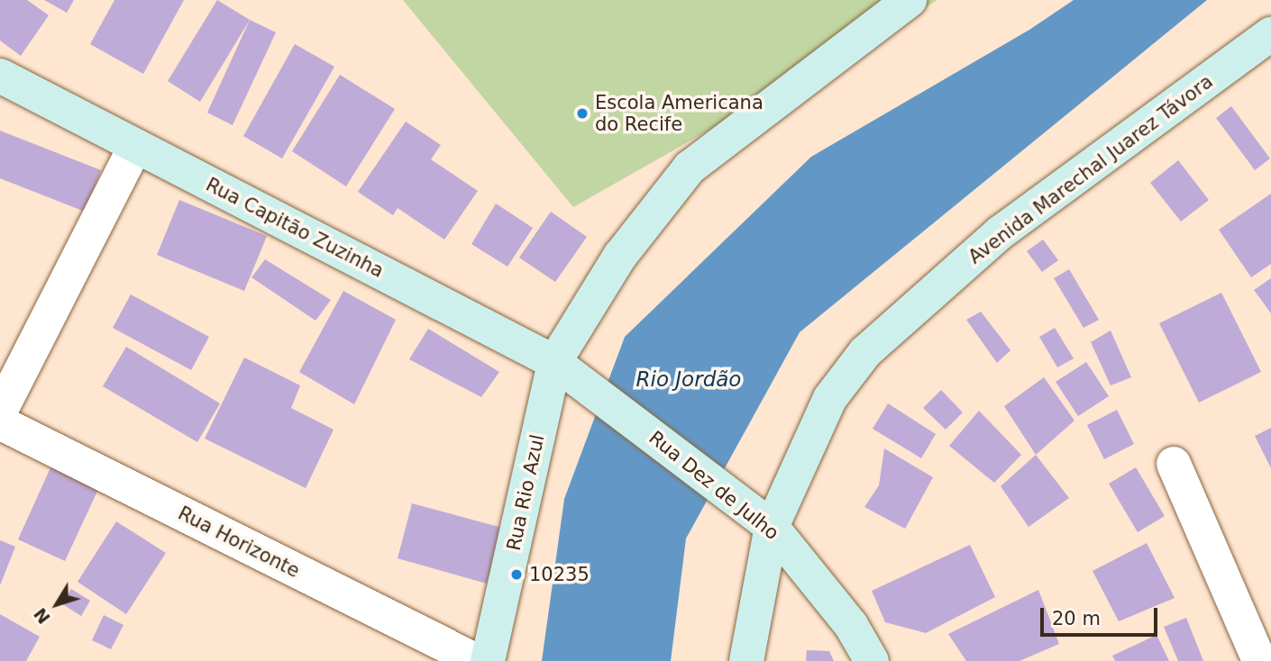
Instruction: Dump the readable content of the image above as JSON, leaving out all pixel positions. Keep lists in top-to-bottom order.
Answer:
{
  "streets": {
    "main road": [
      "Avenida Marechal Juarez Távora",
      "Rua Capitão Zuzinha",
      "Rua Dez de Julho",
      "Rua Rio Azul"
    ],
    "street": ["Rua Horizonte"]
  },
  "crossings": [
    ["Avenida Marechal Juarez Távora", "Rua Dez de Julho"],
    ["Rua Capitão Zuzinha", "Rua Dez de Julho"],
    ["Rua Capitão Zuzinha", "Rua Rio Azul"]
  ],
  "water": ["Rio Jordão"],
  "places": ["Escola Americana do Recife", "10235"],
  "scale_bar": "20 m",
  "north": "bottom left"
}
